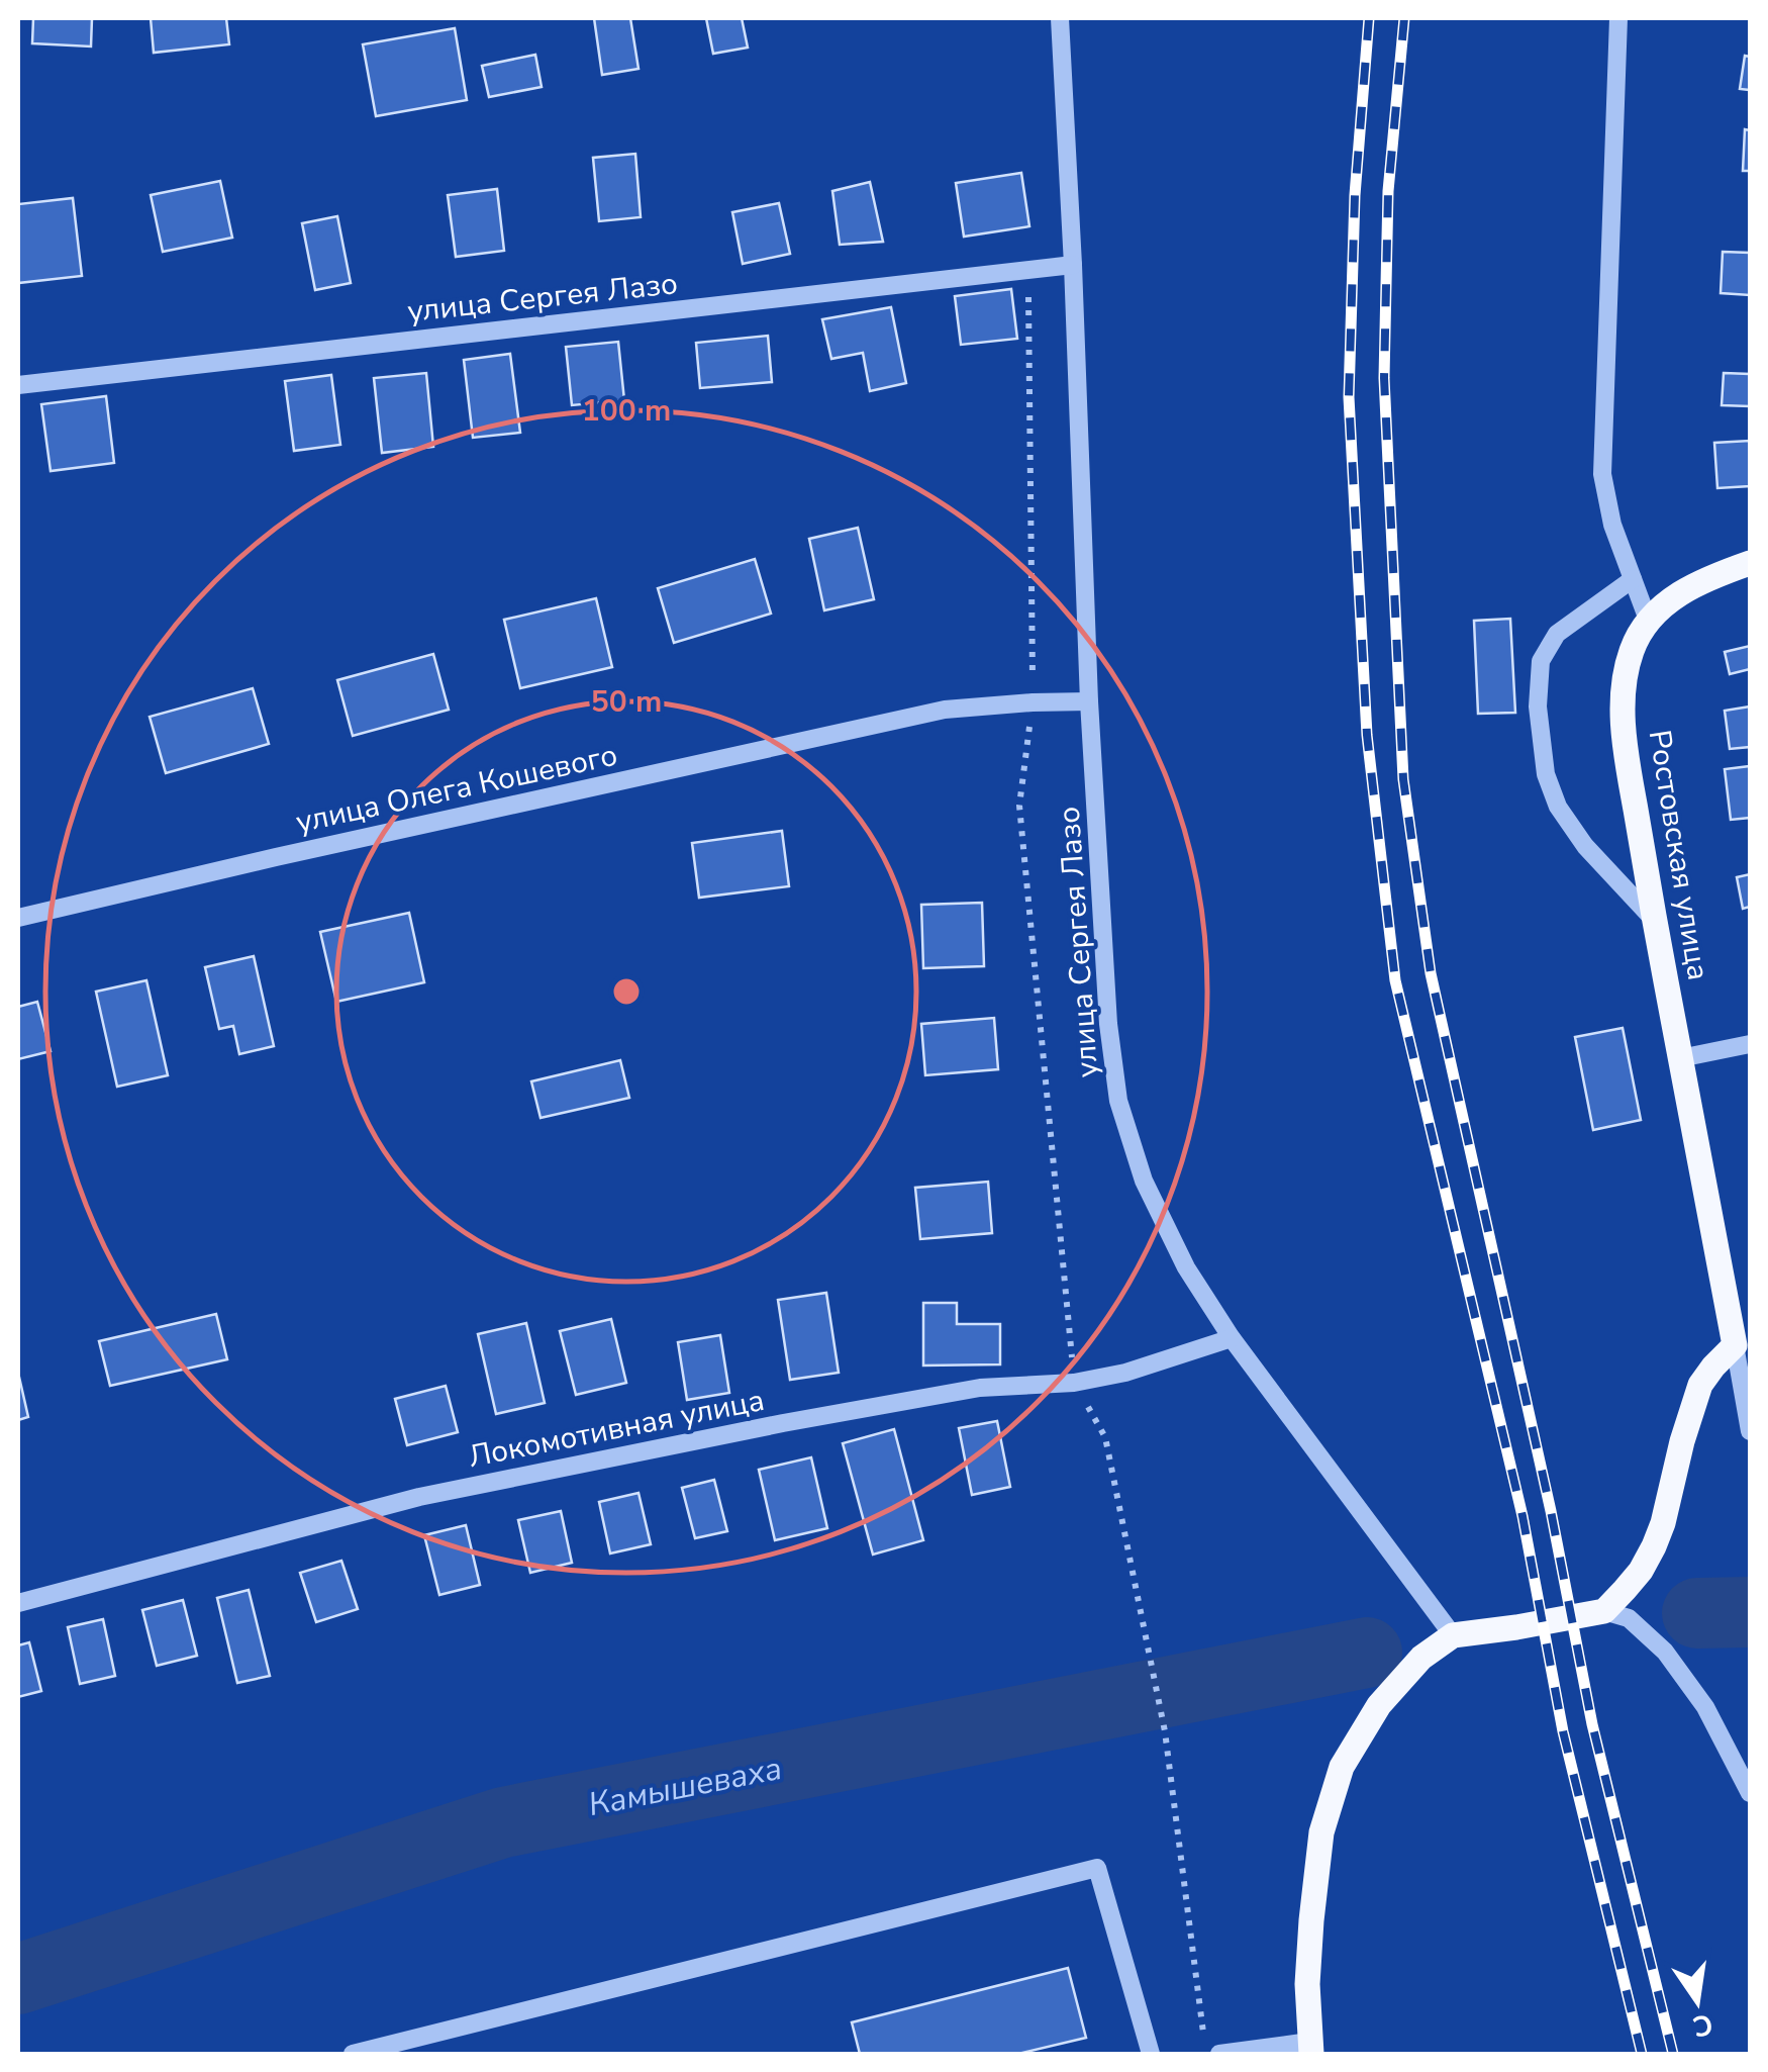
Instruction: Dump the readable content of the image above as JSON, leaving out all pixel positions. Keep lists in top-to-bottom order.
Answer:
{
  "streets": {
    "main road": ["Ростовская улица"],
    "street": ["улица Сергея Лазо", "улица Олега Кошевого", "Локомотивная улица"]
  },
  "crossings": [
    ["улица Сергея Лазо", "улица Олега Кошевого"],
    ["улица Сергея Лазо", "Локомотивная улица"]
  ],
  "water": ["Камышеваха"],
  "north": "bottom",
  "rings": ["100 m", "50 m"]
}
